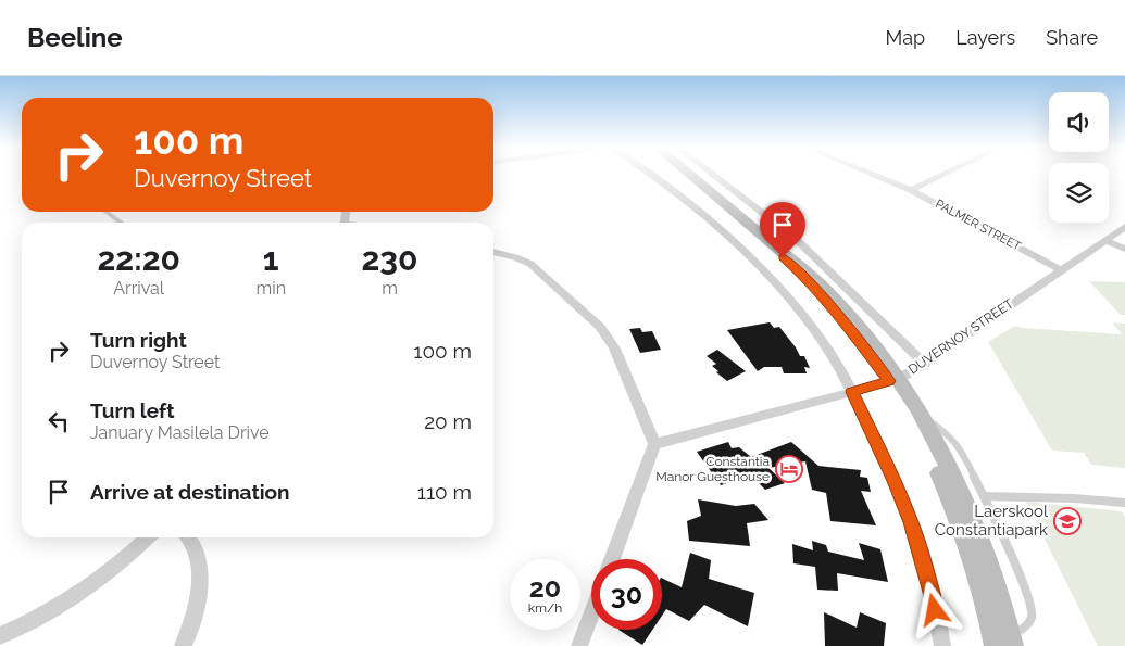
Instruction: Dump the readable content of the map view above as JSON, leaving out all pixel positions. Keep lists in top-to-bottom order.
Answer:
{
  "streets": {
    "street": ["PALMER STREET", "DUVERNOY STREET"]
  },
  "crossings": [
    ["PALMER STREET", "DUVERNOY STREET"]
  ],
  "places": {
    "hotel": ["Constantia Manor Guesthouse"],
    "school or university": ["Laerskool Constantiapark"]
  },
  "page": {
    "header": "Beeline",
    "nav": ["Map", "Layers", "Share"],
    "turn": ["100 m", "Duvernoy Street"],
    "eta": [
      "22:20",
      "Arrival",
      "1",
      "min",
      "230",
      "m"
    ],
    "list": [
      {
        "name": "Turn right",
        "note": "Duvernoy Street",
        "value": "100 m"
      },
      {
        "name": "Turn left",
        "note": "January Masilela Drive",
        "value": "20 m"
      },
      {
        "name": "Arrive at destination",
        "value": "110 m"
      }
    ],
    "speed": "20 km/h",
    "limit": "30"
  }
}
